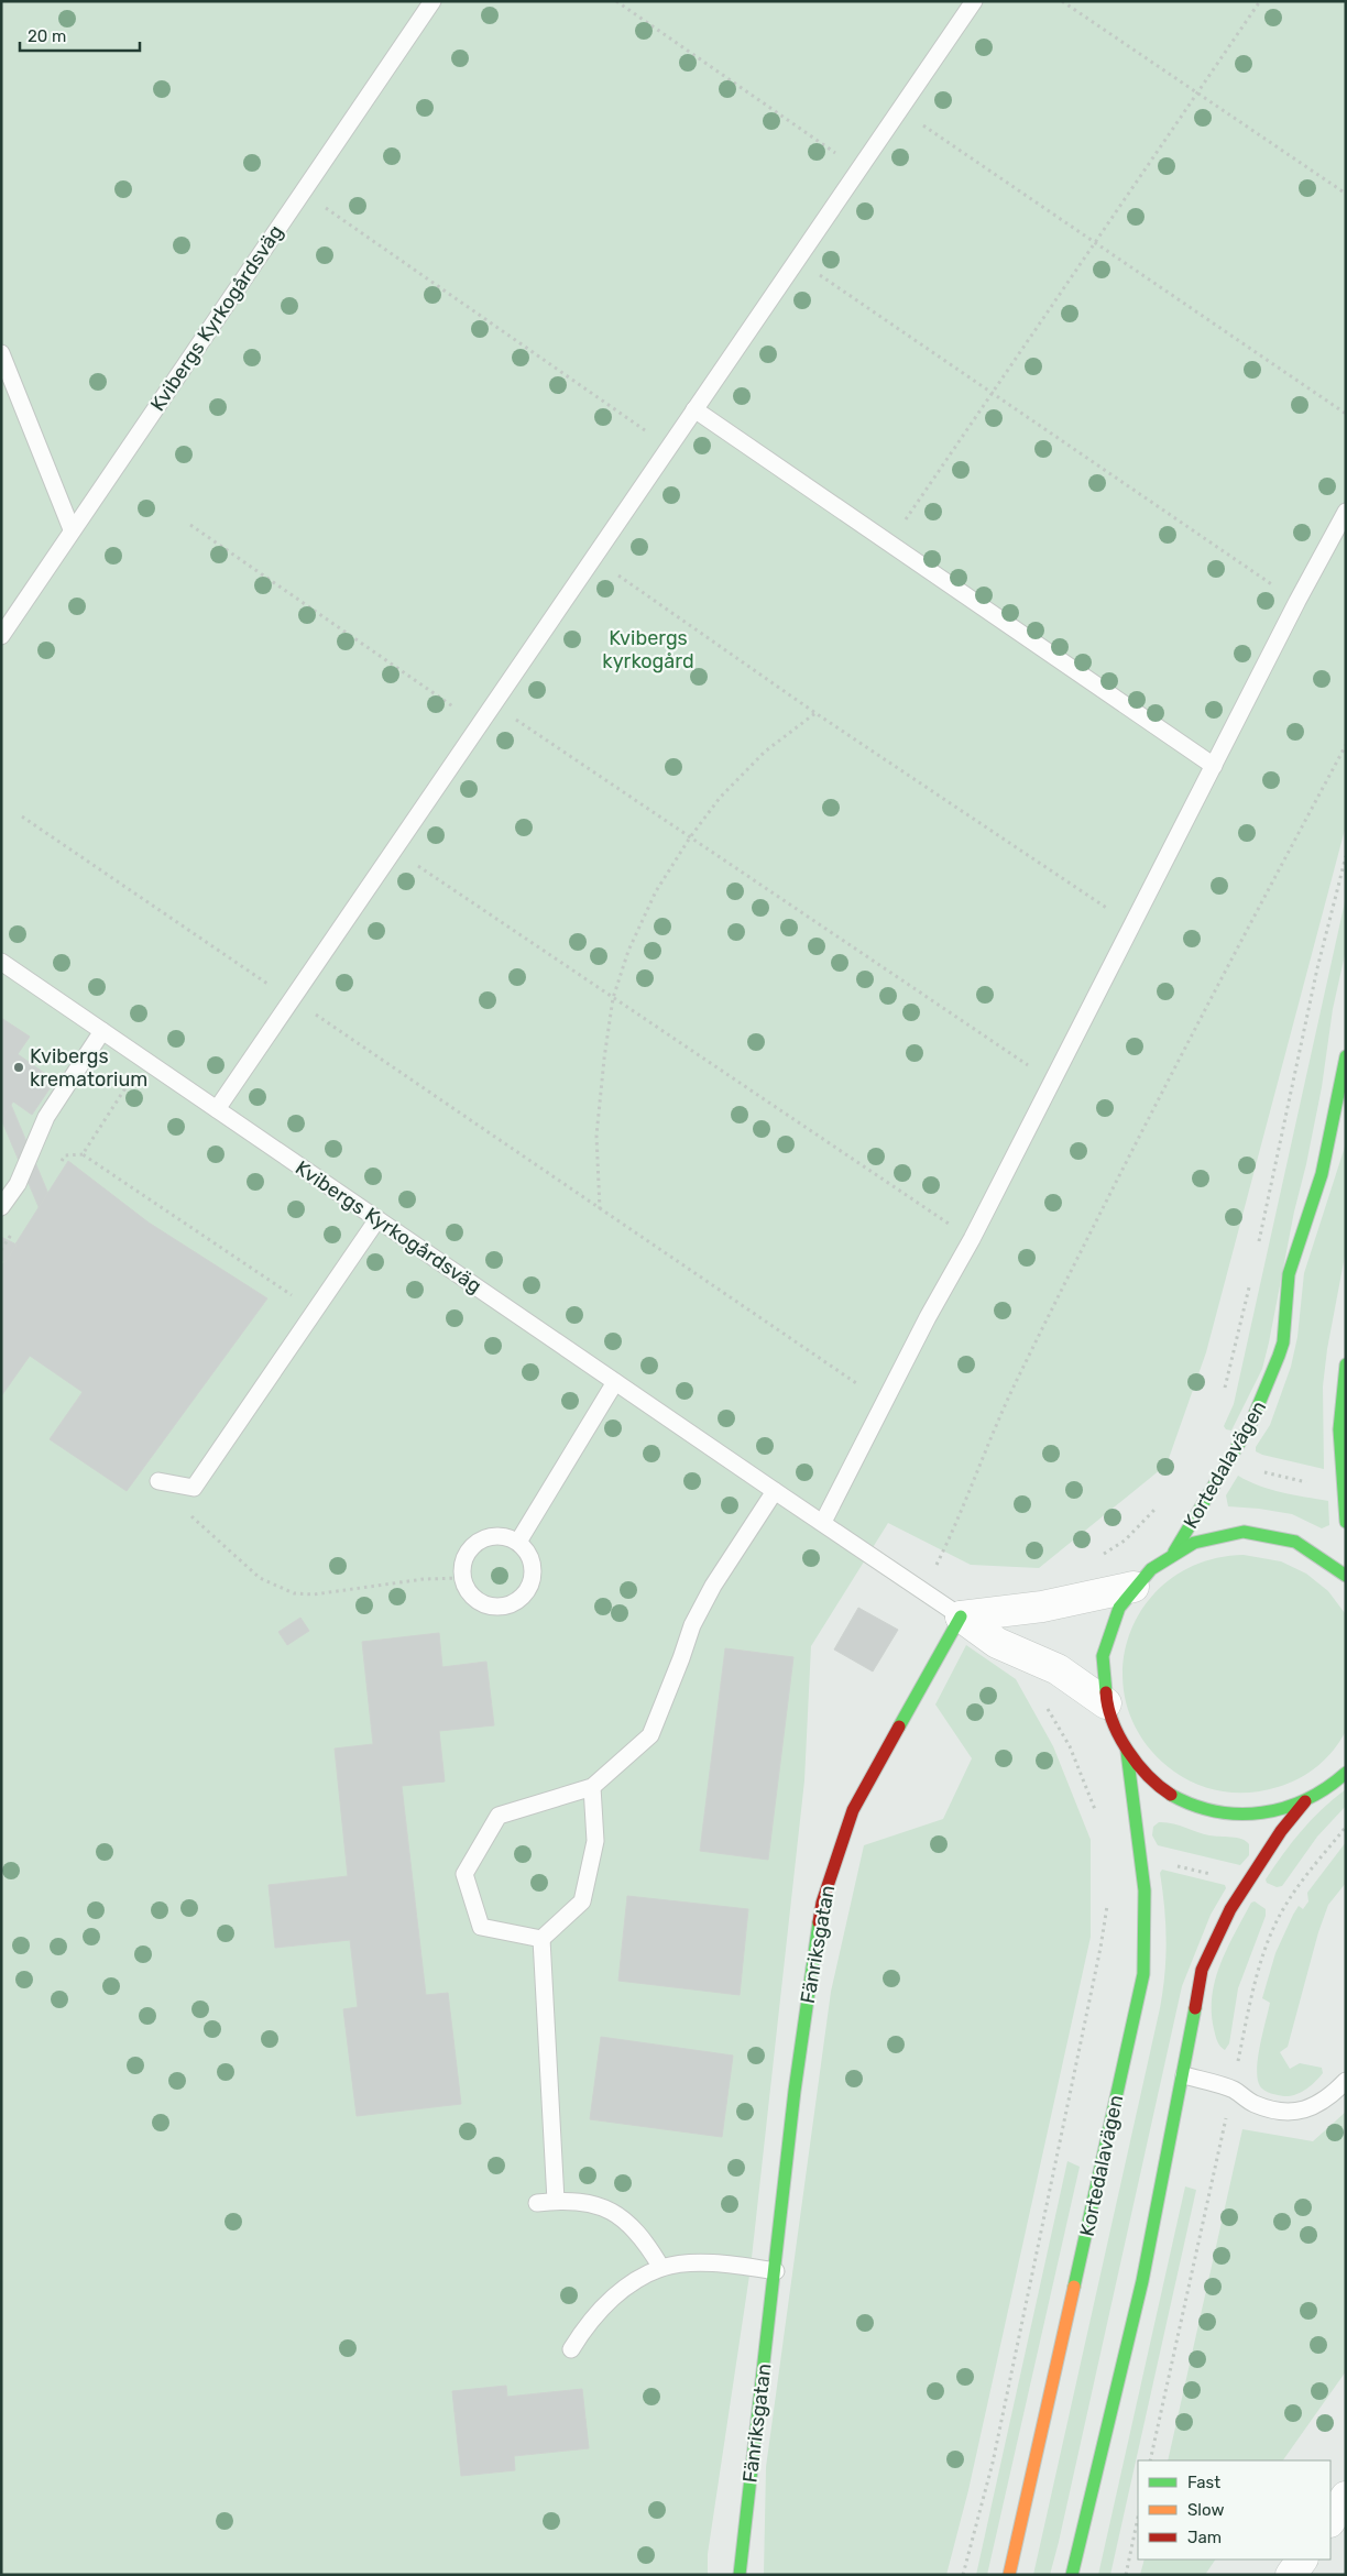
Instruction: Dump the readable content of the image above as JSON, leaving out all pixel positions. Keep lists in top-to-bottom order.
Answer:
{
  "streets": {
    "main road": ["Kortedalavägen", "Fänriksgatan"],
    "street": ["Kvibergs Kyrkogårdsväg"]
  },
  "crossings": [
    ["Kvibergs Kyrkogårdsväg", "Kortedalavägen"],
    ["Kvibergs Kyrkogårdsväg", "Fänriksgatan"]
  ],
  "parks": ["Kvibergs kyrkogård"],
  "places": ["Kvibergs krematorium"],
  "legend": ["Fast", "Slow", "Jam"],
  "scale_bar": "20 m"
}
